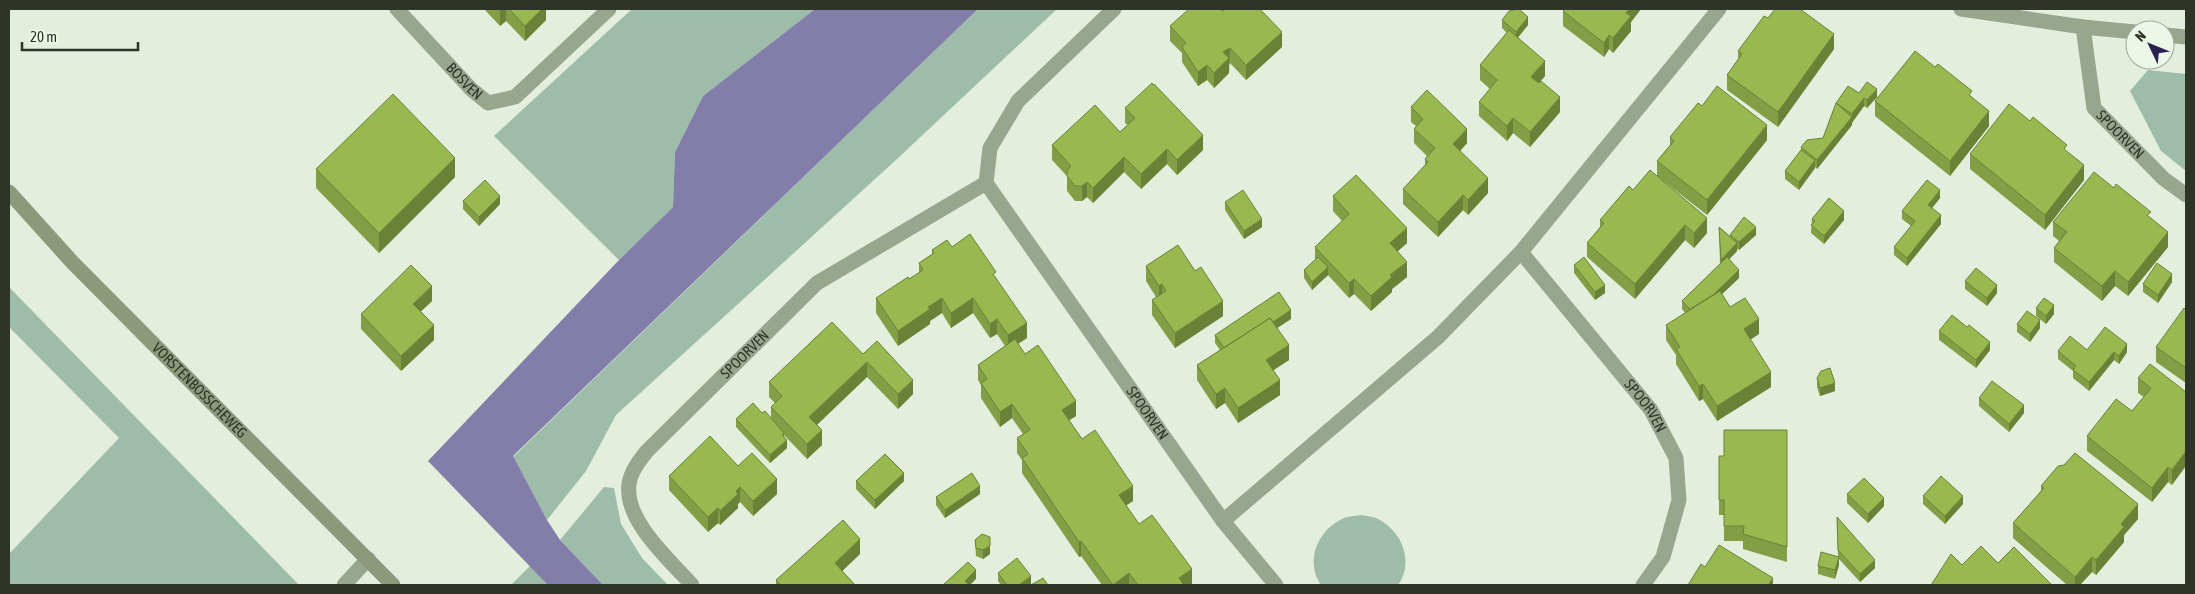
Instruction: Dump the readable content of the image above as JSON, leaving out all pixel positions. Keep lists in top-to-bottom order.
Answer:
{
  "streets": {
    "street": ["BOSVEN", "SPOORVEN", "VORSTENBOSSCHEWEG"]
  },
  "scale_bar": "20 m",
  "north": "top left"
}
